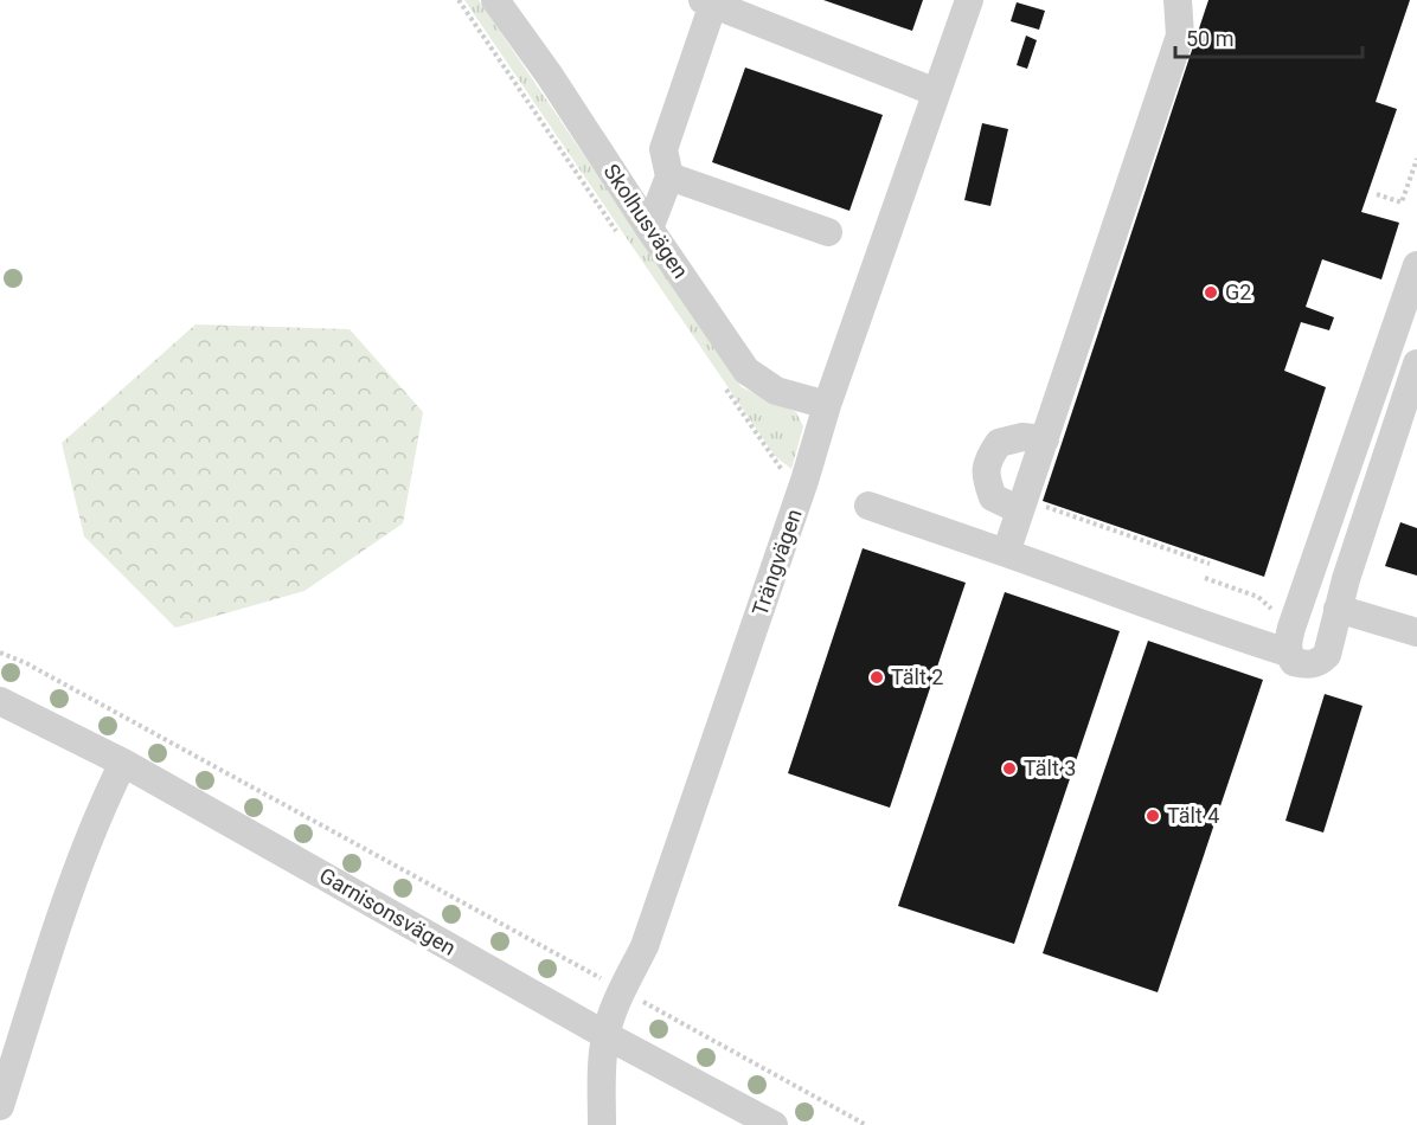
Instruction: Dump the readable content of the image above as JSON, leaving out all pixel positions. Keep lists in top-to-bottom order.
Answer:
{
  "streets": {
    "street": ["Skolhusvägen", "Trängvägen", "Garnisonsvägen"]
  },
  "crossings": [
    ["Skolhusvägen", "Trängvägen"],
    ["Trängvägen", "Garnisonsvägen"]
  ],
  "places": [
    "G2",
    "Tält 2",
    "Tält 3",
    "Tält 4"
  ],
  "scale_bar": "50 m"
}
